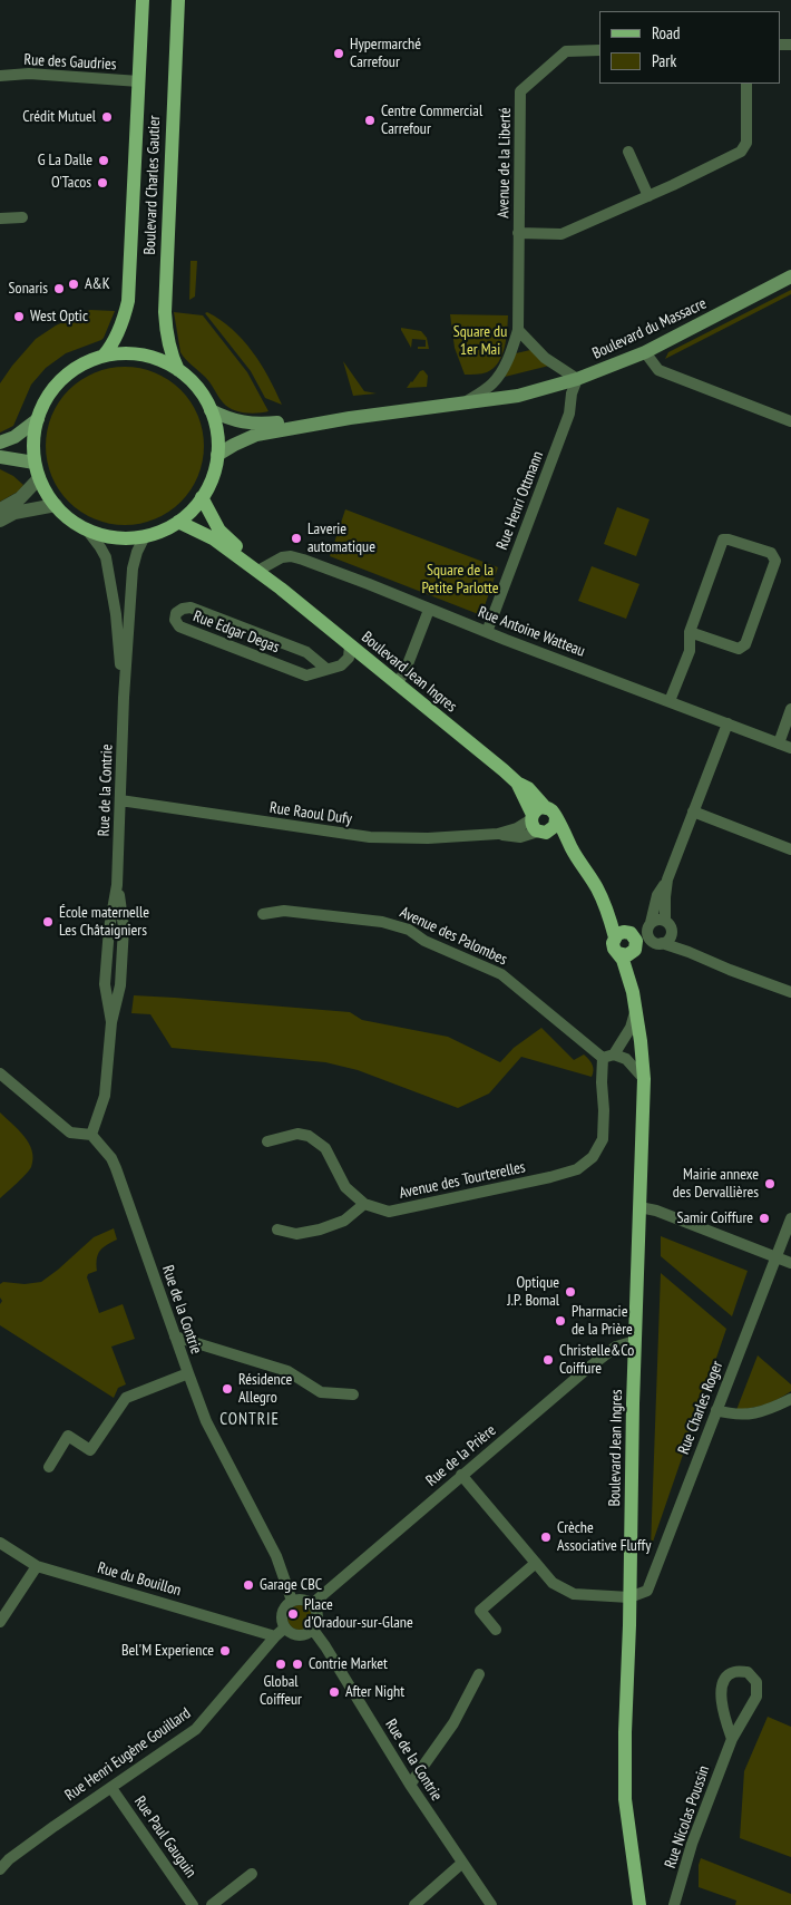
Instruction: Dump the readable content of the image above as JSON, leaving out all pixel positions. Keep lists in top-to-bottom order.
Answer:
{
  "streets": {
    "main road": ["Boulevard Charles Gautier", "Boulevard du Massacre", "Boulevard Jean Ingres"],
    "street": [
      "Rue des Gaudries",
      "Avenue de la Liberté",
      "Rue Henri Ottmann",
      "Rue Edgar Degas",
      "Rue Antoine Watteau",
      "Rue de la Contrie",
      "Rue Raoul Dufy",
      "Avenue des Palombes",
      "Avenue des Tourterelles",
      "Rue Charles Roger",
      "Rue de la Prière",
      "Rue du Bouillon",
      "Rue Henri Eugène Gouillard",
      "Rue Nicolas Poussin",
      "Rue Paul Gauguin"
    ]
  },
  "crossings": [
    ["Rue des Gaudries", "Boulevard Charles Gautier"],
    ["Avenue de la Liberté", "Boulevard du Massacre"],
    ["Boulevard Charles Gautier", "Boulevard du Massacre"],
    ["Boulevard Charles Gautier", "Boulevard Jean Ingres"],
    ["Boulevard Charles Gautier", "Rue de la Contrie"],
    ["Boulevard du Massacre", "Rue Henri Ottmann"],
    ["Boulevard du Massacre", "Boulevard Jean Ingres"],
    ["Boulevard du Massacre", "Rue de la Contrie"],
    ["Rue Henri Ottmann", "Rue Antoine Watteau"],
    ["Rue Edgar Degas", "Boulevard Jean Ingres"],
    ["Rue Antoine Watteau", "Boulevard Jean Ingres"],
    ["Boulevard Jean Ingres", "Rue de la Contrie"],
    ["Boulevard Jean Ingres", "Rue Raoul Dufy"],
    ["Boulevard Jean Ingres", "Avenue des Palombes"],
    ["Boulevard Jean Ingres", "Rue Charles Roger"],
    ["Boulevard Jean Ingres", "Rue de la Prière"],
    ["Rue de la Contrie", "Rue Raoul Dufy"],
    ["Rue de la Contrie", "Rue de la Prière"],
    ["Rue de la Contrie", "Rue Henri Eugène Gouillard"],
    ["Avenue des Palombes", "Avenue des Tourterelles"],
    ["Rue de la Prière", "Rue Henri Eugène Gouillard"],
    ["Rue du Bouillon", "Rue Henri Eugène Gouillard"],
    ["Rue Henri Eugène Gouillard", "Rue Paul Gauguin"]
  ],
  "districts": ["CONTRIE"],
  "parks": ["Square du 1er Mai", "Square de la Petite Parlotte"],
  "places": [
    "Hypermarché Carrefour",
    "Crédit Mutuel",
    "Centre Commercial Carrefour",
    "G La Dalle",
    "O'Tacos",
    "A&K",
    "Sonaris",
    "West Optic",
    "Laverie automatique",
    "École maternelle Les Châtaigniers",
    "Mairie annexe des Dervallières",
    "Samir Coiffure",
    "Optique J.P. Bomal",
    "Pharmacie de la Prière",
    "Christelle&Co Coiffure",
    "Résidence Allegro",
    "Crèche Associative Fluffy",
    "Garage CBC",
    "Place d'Oradour-sur-Glane",
    "Bel'M Experience",
    "Global Coiffeur",
    "Contrie Market",
    "After Night"
  ],
  "legend": ["Road", "Park"]
}
